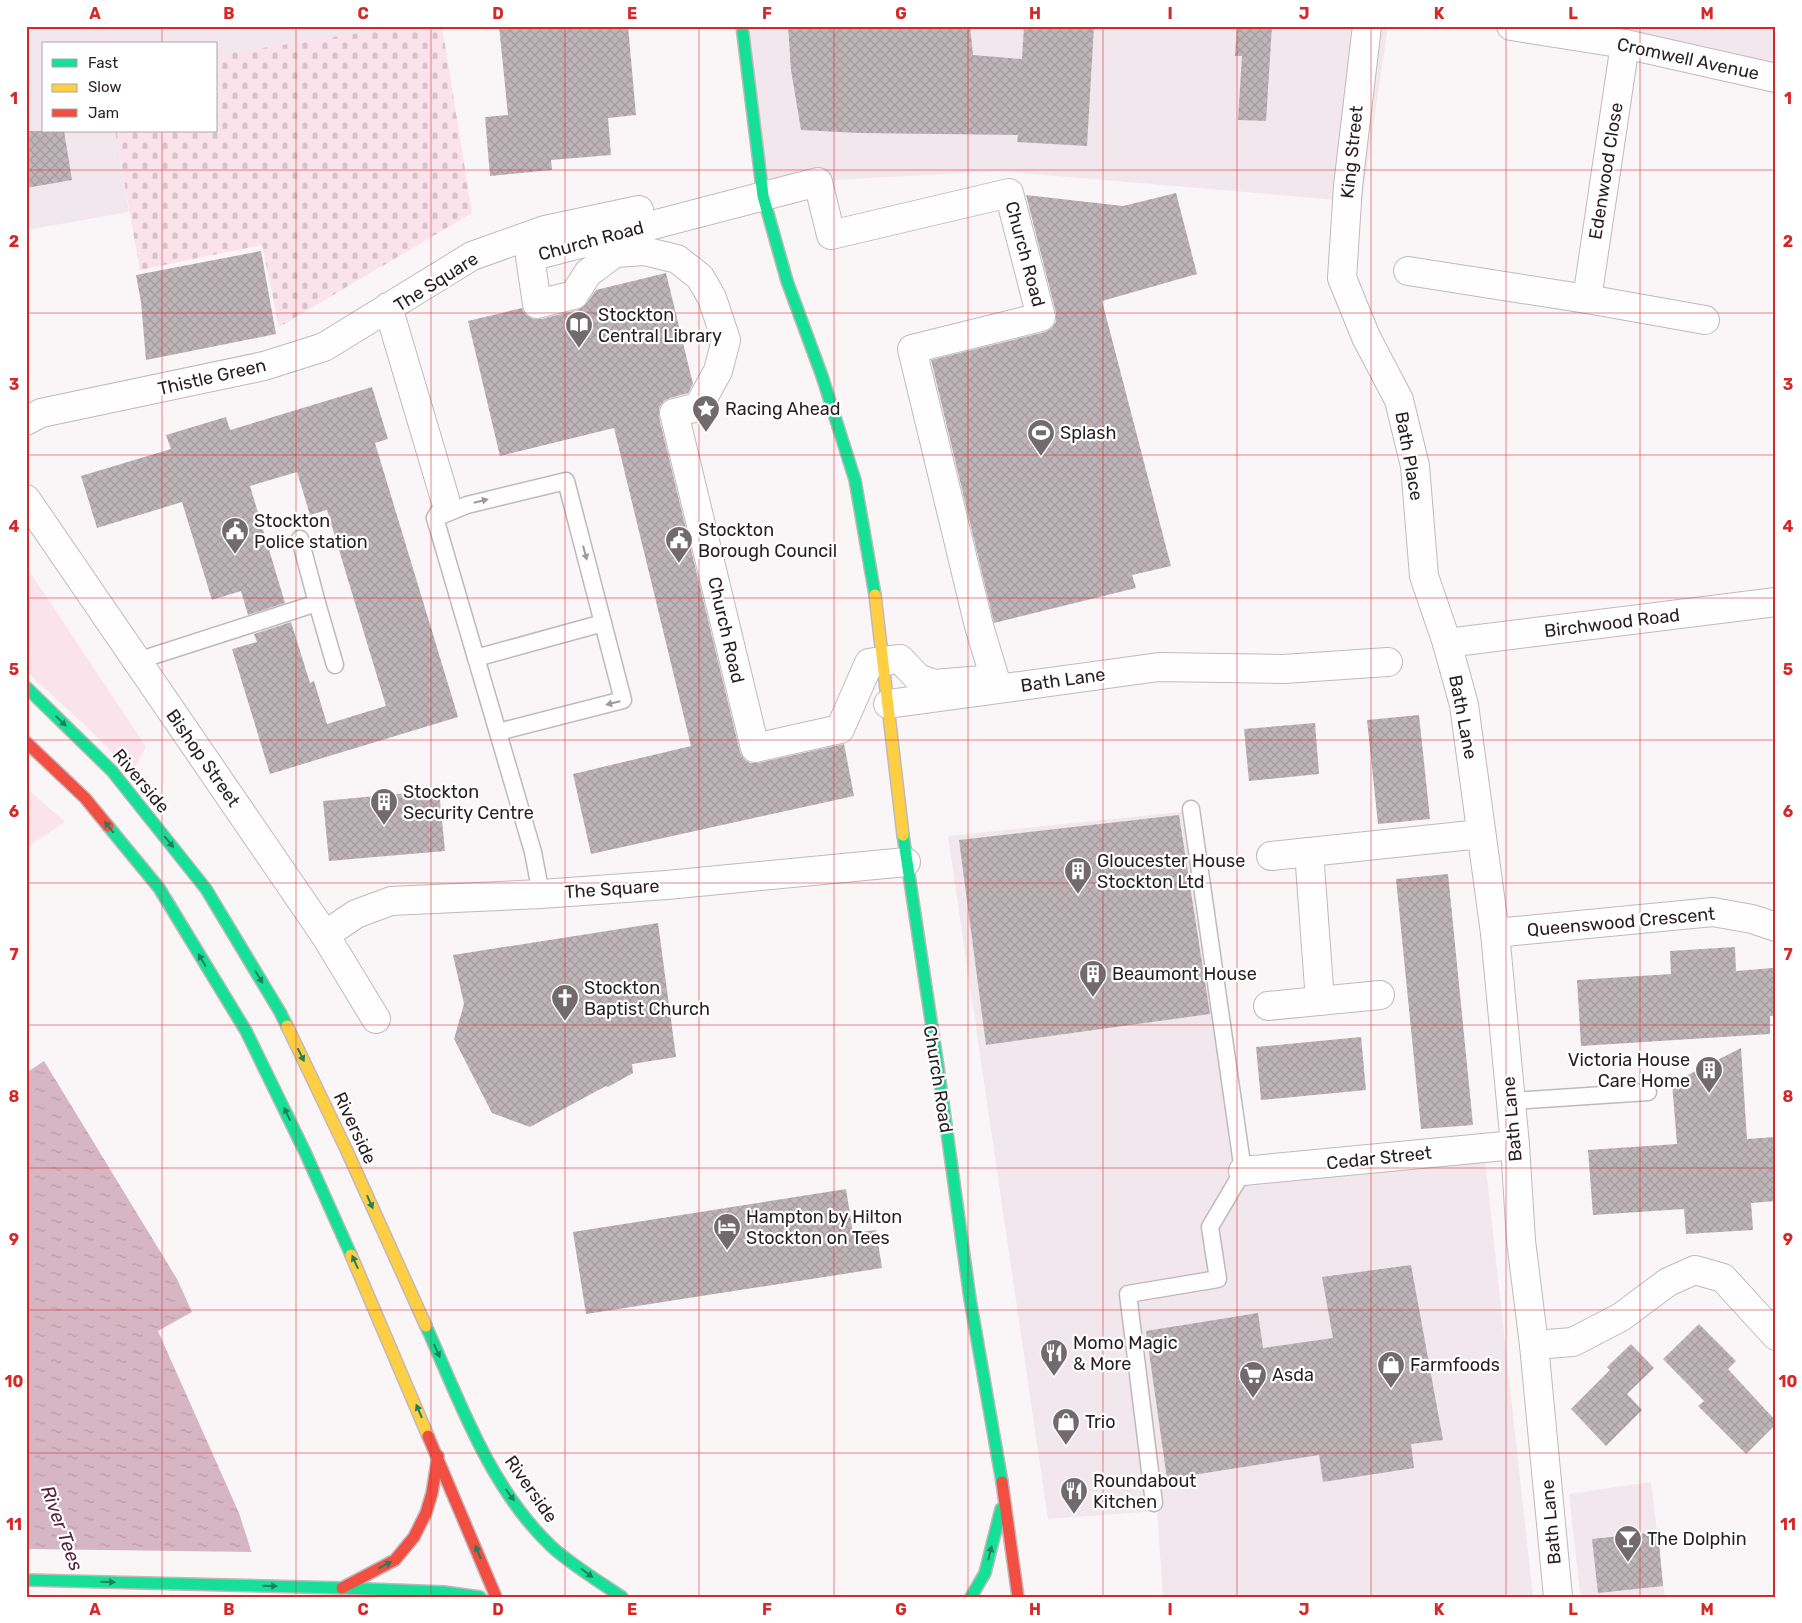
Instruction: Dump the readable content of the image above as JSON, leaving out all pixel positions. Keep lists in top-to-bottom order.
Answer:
{
  "streets": {
    "main road": ["Church Road", "Riverside"],
    "street": [
      "Cromwell Avenue",
      "King Street",
      "Edenwood Close",
      "The Square",
      "Thistle Green",
      "Bath Place",
      "Birchwood Road",
      "Bath Lane",
      "Bishop Street",
      "Queenswood Crescent",
      "Cedar Street"
    ]
  },
  "crossings": [
    ["Cromwell Avenue", "Edenwood Close"],
    ["King Street", "Bath Place"],
    ["Church Road", "The Square"],
    ["Church Road", "Bath Lane"],
    ["The Square", "Thistle Green"],
    ["The Square", "Bishop Street"],
    ["Bath Place", "Birchwood Road"],
    ["Bath Place", "Bath Lane"],
    ["Birchwood Road", "Bath Lane"],
    ["Bath Lane", "Queenswood Crescent"],
    ["Bath Lane", "Cedar Street"]
  ],
  "water": ["River Tees"],
  "places": {
    "library": ["Stockton Central Library"],
    "place": ["Racing Ahead"],
    "sports": ["Splash"],
    "public building": ["Stockton Police station", "Stockton Borough Council"],
    "building": [
      "Stockton Security Centre",
      "Gloucester House Stockton Ltd",
      "Beaumont House",
      "Victoria House Care Home"
    ],
    "church": ["Stockton Baptist Church"],
    "hotel": ["Hampton by Hilton Stockton on Tees"],
    "restaurant": ["Momo Magic & More", "Roundabout Kitchen"],
    "shop": ["Farmfoods", "Trio"],
    "supermarket": ["Asda"],
    "bar": ["The Dolphin"]
  },
  "legend": ["Fast", "Slow", "Jam"],
  "grid": {
    "columns": [
      "A",
      "B",
      "C",
      "D",
      "E",
      "F",
      "G",
      "H",
      "I",
      "J",
      "K",
      "L",
      "M"
    ],
    "rows": [
      "1",
      "2",
      "3",
      "4",
      "5",
      "6",
      "7",
      "8",
      "9",
      "10",
      "11"
    ]
  }
}
